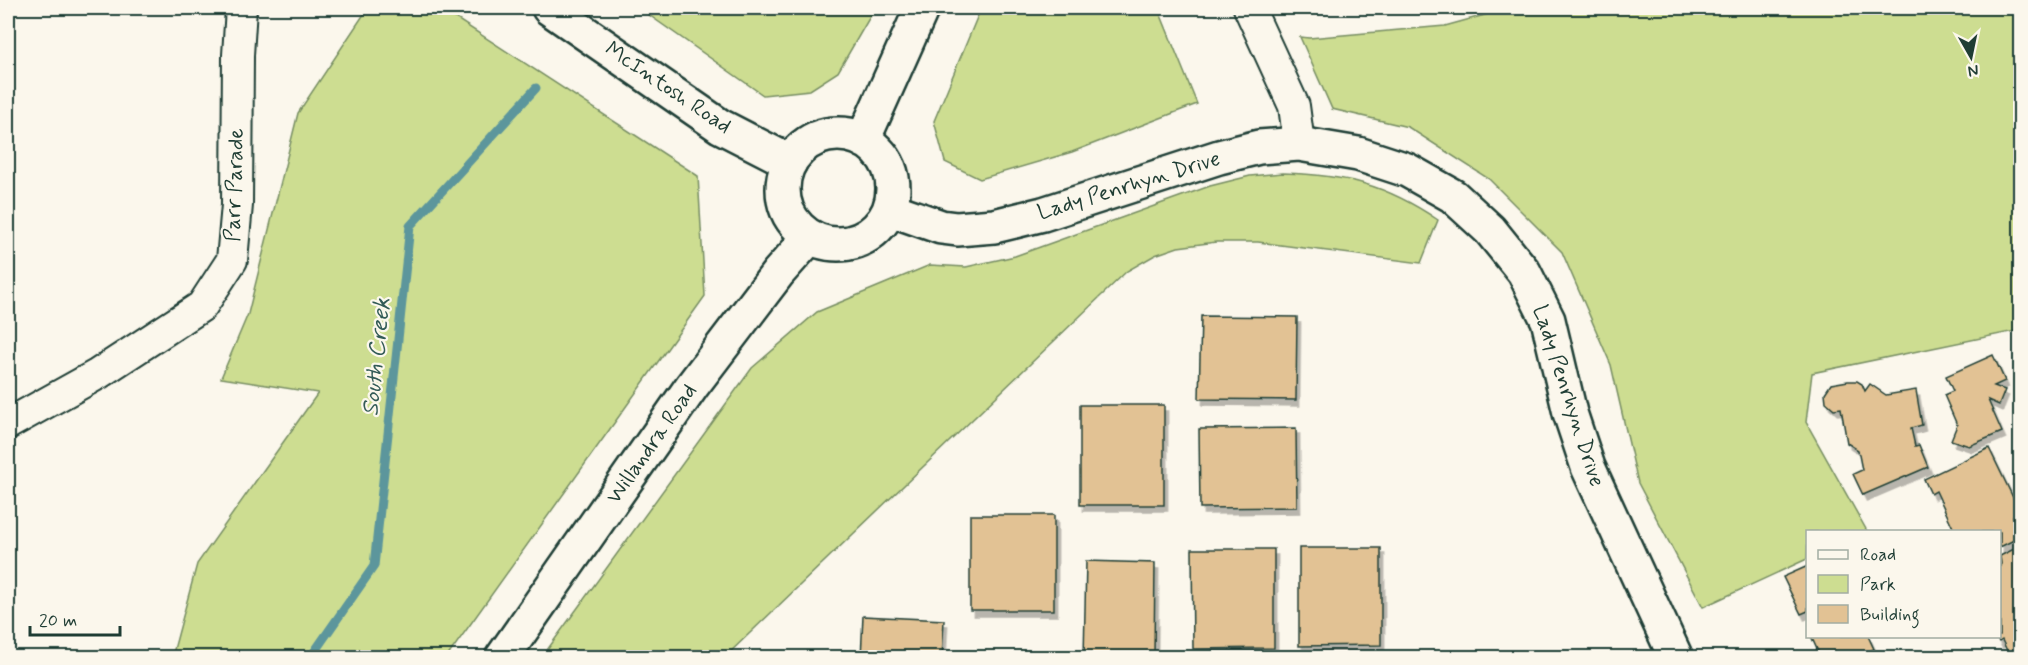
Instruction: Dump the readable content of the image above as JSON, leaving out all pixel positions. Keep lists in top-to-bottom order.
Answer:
{
  "streets": {
    "street": [
      "McIntosh Road",
      "Parr Parade",
      "Lady Penrhyn Drive",
      "Willandra Road"
    ]
  },
  "crossings": [
    ["McIntosh Road", "Lady Penrhyn Drive"],
    ["McIntosh Road", "Willandra Road"],
    ["Lady Penrhyn Drive", "Willandra Road"]
  ],
  "water": ["South Creek"],
  "legend": ["Road", "Park", "Building"],
  "scale_bar": "20 m",
  "north": "bottom"
}
